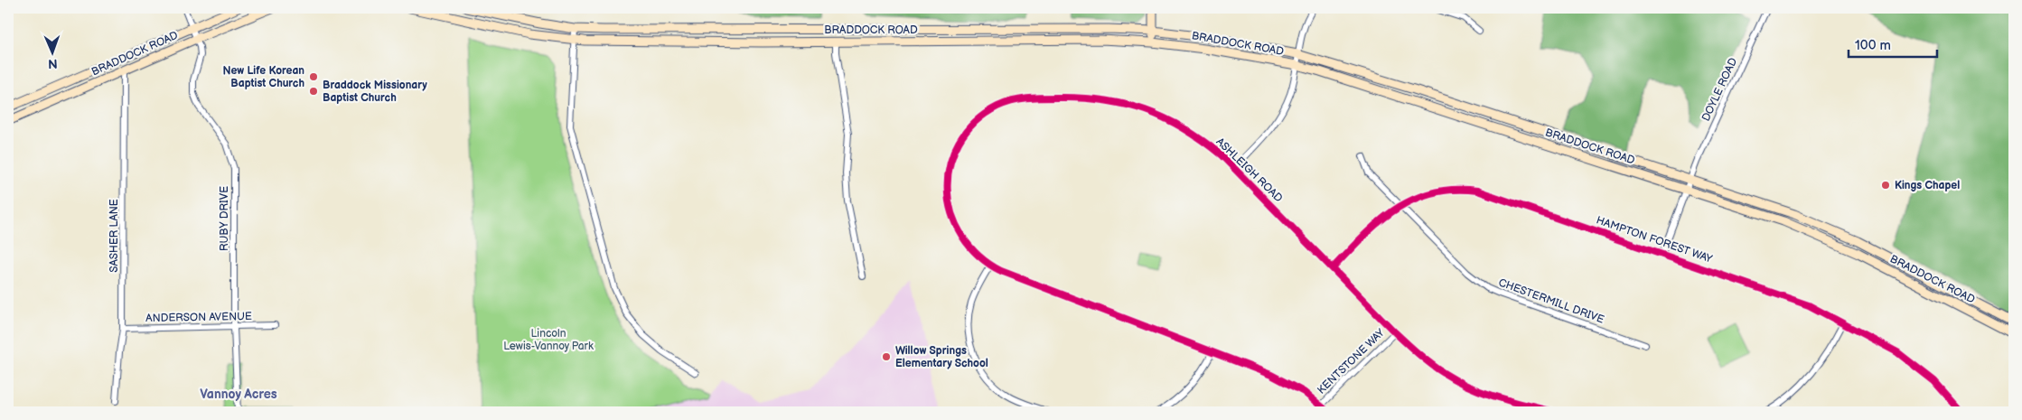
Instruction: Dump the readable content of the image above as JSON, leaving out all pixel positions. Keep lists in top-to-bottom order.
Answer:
{
  "streets": {
    "main road": ["BRADDOCK ROAD"],
    "street": [
      "DOYLE ROAD",
      "ASHLEIGH ROAD",
      "RUBY DRIVE",
      "SASHER LANE",
      "HAMPTON FOREST WAY",
      "CHESTERMILL DRIVE",
      "ANDERSON AVENUE",
      "KENTSTONE WAY"
    ]
  },
  "crossings": [
    ["BRADDOCK ROAD", "DOYLE ROAD"],
    ["BRADDOCK ROAD", "RUBY DRIVE"],
    ["BRADDOCK ROAD", "SASHER LANE"],
    ["DOYLE ROAD", "HAMPTON FOREST WAY"],
    ["ASHLEIGH ROAD", "HAMPTON FOREST WAY"],
    ["ASHLEIGH ROAD", "KENTSTONE WAY"],
    ["RUBY DRIVE", "ANDERSON AVENUE"],
    ["SASHER LANE", "ANDERSON AVENUE"],
    ["HAMPTON FOREST WAY", "CHESTERMILL DRIVE"]
  ],
  "districts": ["Vannoy Acres"],
  "parks": ["Lincoln Lewis-Vannoy Park"],
  "places": [
    "New Life Korean Baptist Church",
    "Braddock Missionary Baptist Church",
    "Kings Chapel",
    "Willow Springs Elementary School"
  ],
  "scale_bar": "100 m",
  "north": "bottom"
}
